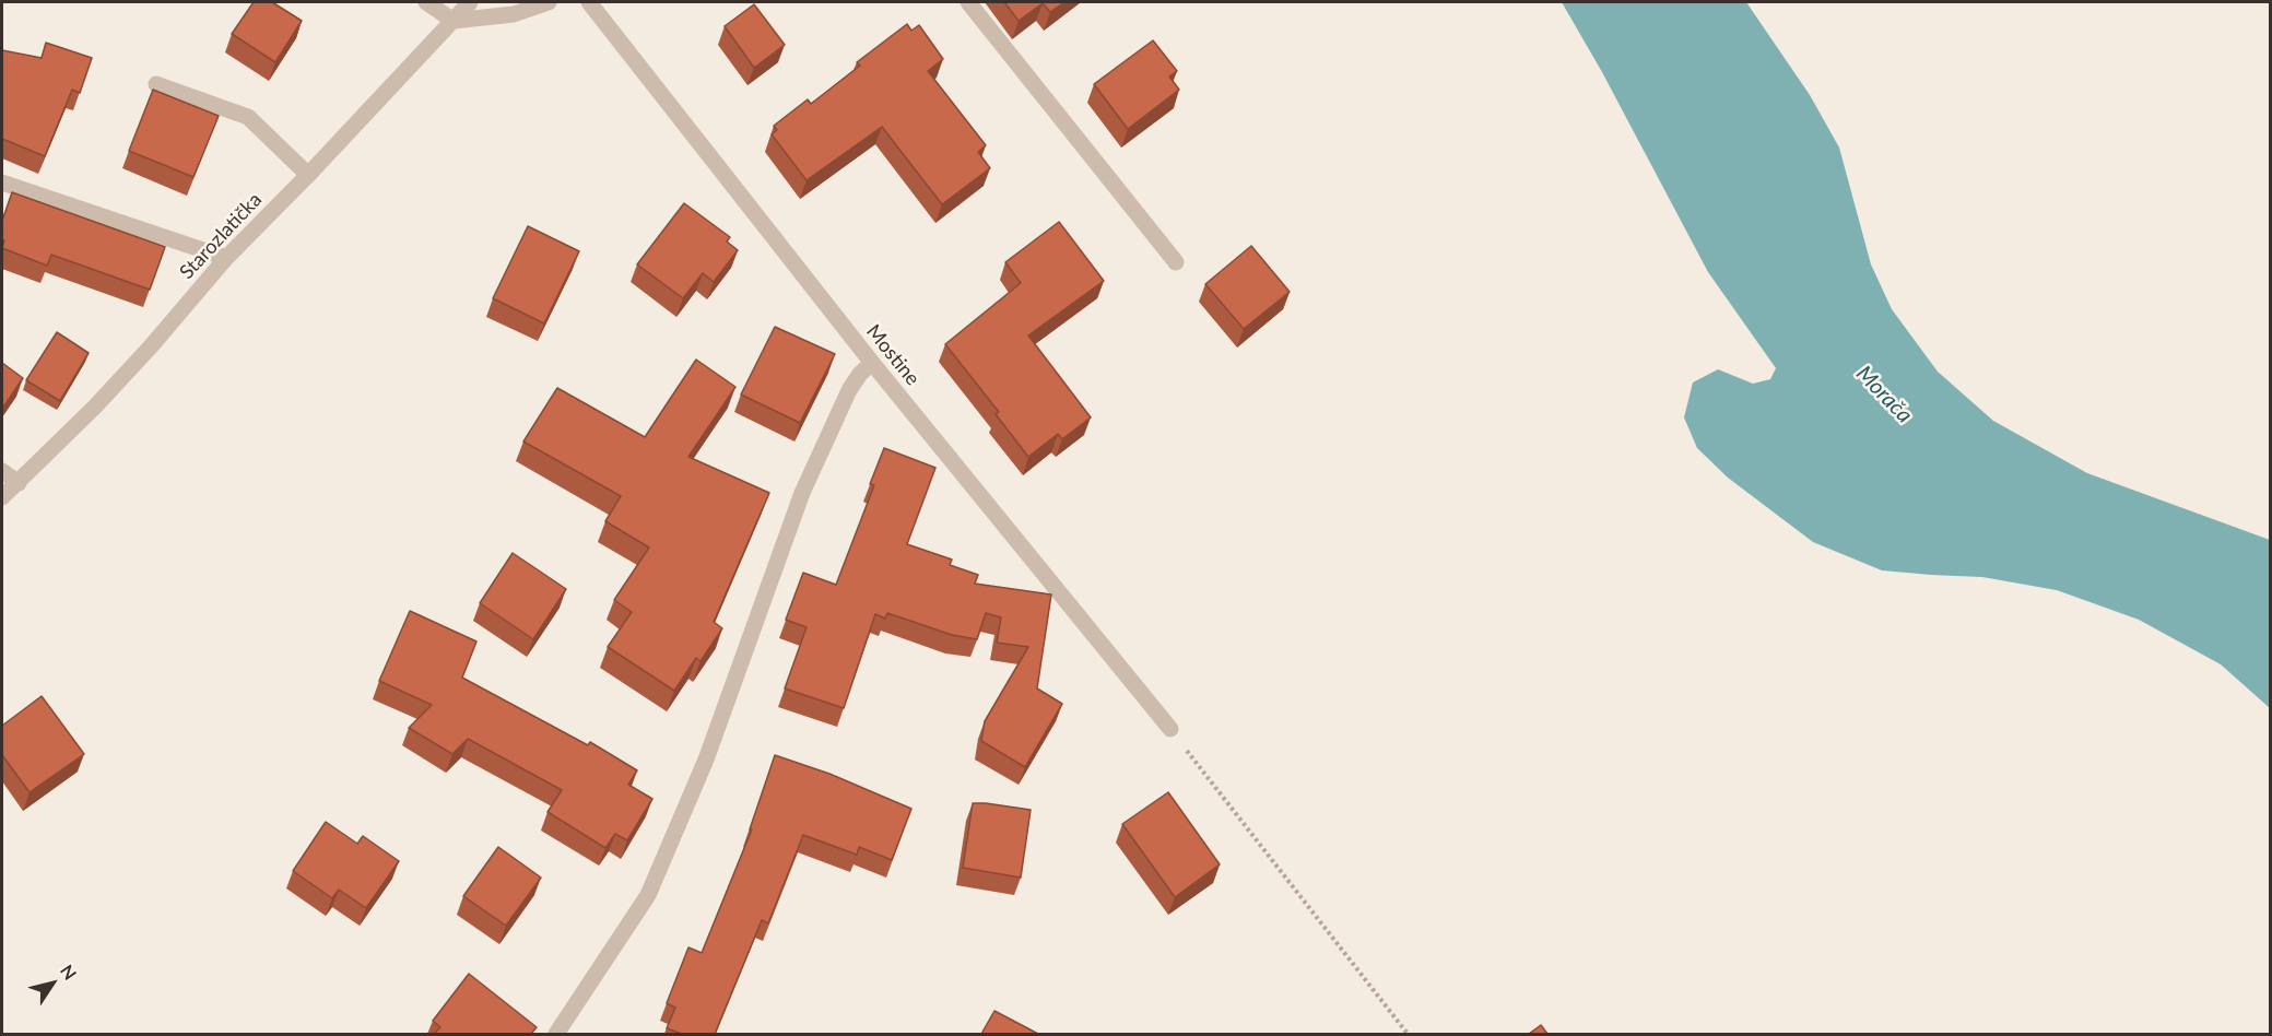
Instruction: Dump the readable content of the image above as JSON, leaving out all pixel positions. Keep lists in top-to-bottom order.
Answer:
{
  "streets": {
    "street": ["Starozlatička", "Mostine"]
  },
  "water": ["Morača"],
  "north": "top right"
}
